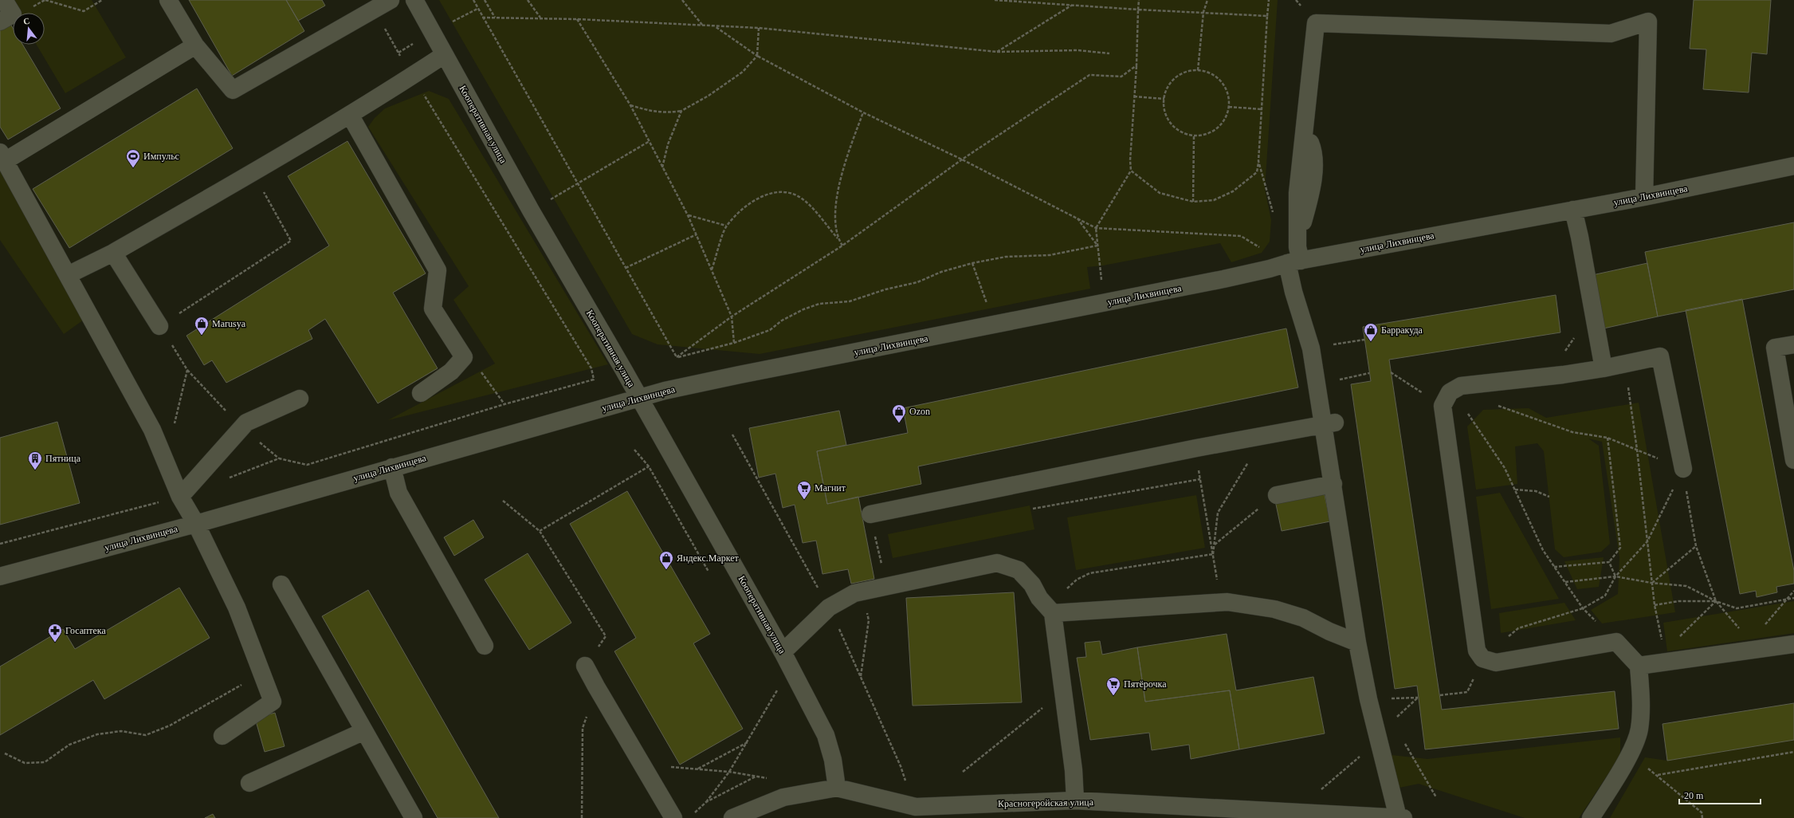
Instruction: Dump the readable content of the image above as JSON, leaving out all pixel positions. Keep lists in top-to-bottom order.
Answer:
{
  "streets": {
    "street": ["Кооперативная улица", "улица Лихвинцева", "Красногеройская улица"]
  },
  "crossings": [
    ["Кооперативная улица", "улица Лихвинцева"],
    ["Кооперативная улица", "Красногеройская улица"]
  ],
  "places": {
    "sports": ["Импульс"],
    "shop": [
      "Marusya",
      "Барракуда",
      "Ozon",
      "Яндекс.Маркет"
    ],
    "building": ["Пятница"],
    "supermarket": ["Магнит", "Пятёрочка"],
    "pharmacy": ["Госаптека"]
  },
  "scale_bar": "20 m",
  "north": "top"
}
